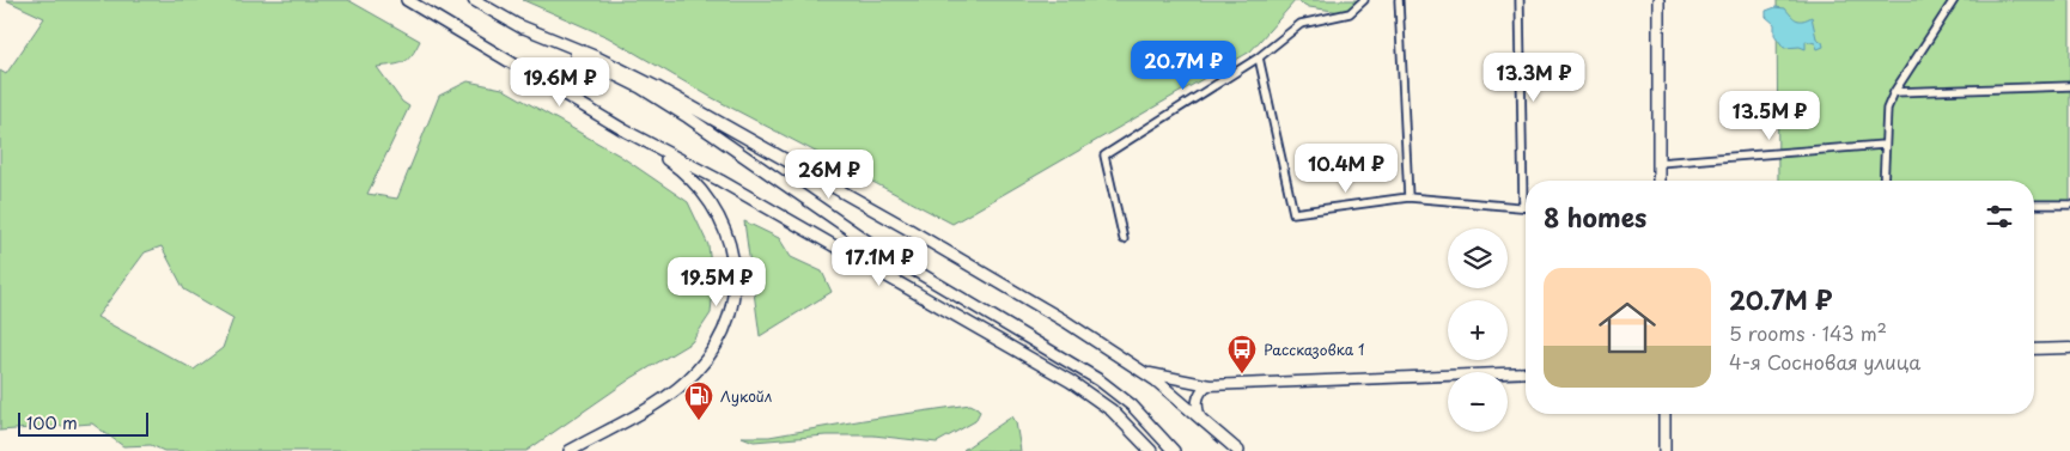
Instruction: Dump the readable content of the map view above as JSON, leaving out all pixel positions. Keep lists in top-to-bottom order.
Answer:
{
  "places": {
    "bus stop": ["Рассказовка 1"],
    "fuel station": ["Лукойл"]
  },
  "scale_bar": "100 m",
  "page": {
    "price": [
      "20.7M ₽",
      "13.3M ₽",
      "19.6M ₽",
      "13.5M ₽",
      "10.4M ₽",
      "26M ₽",
      "17.1M ₽",
      "19.5M ₽"
    ],
    "heading": "8 homes",
    "map_buttons": ["+", "−"],
    "list": [
      {
        "name": "20.7M ₽",
        "note": "5 rooms · 143 m² · 4-я Сосновая улица"
      }
    ],
    "scale": "100 m"
  }
}
